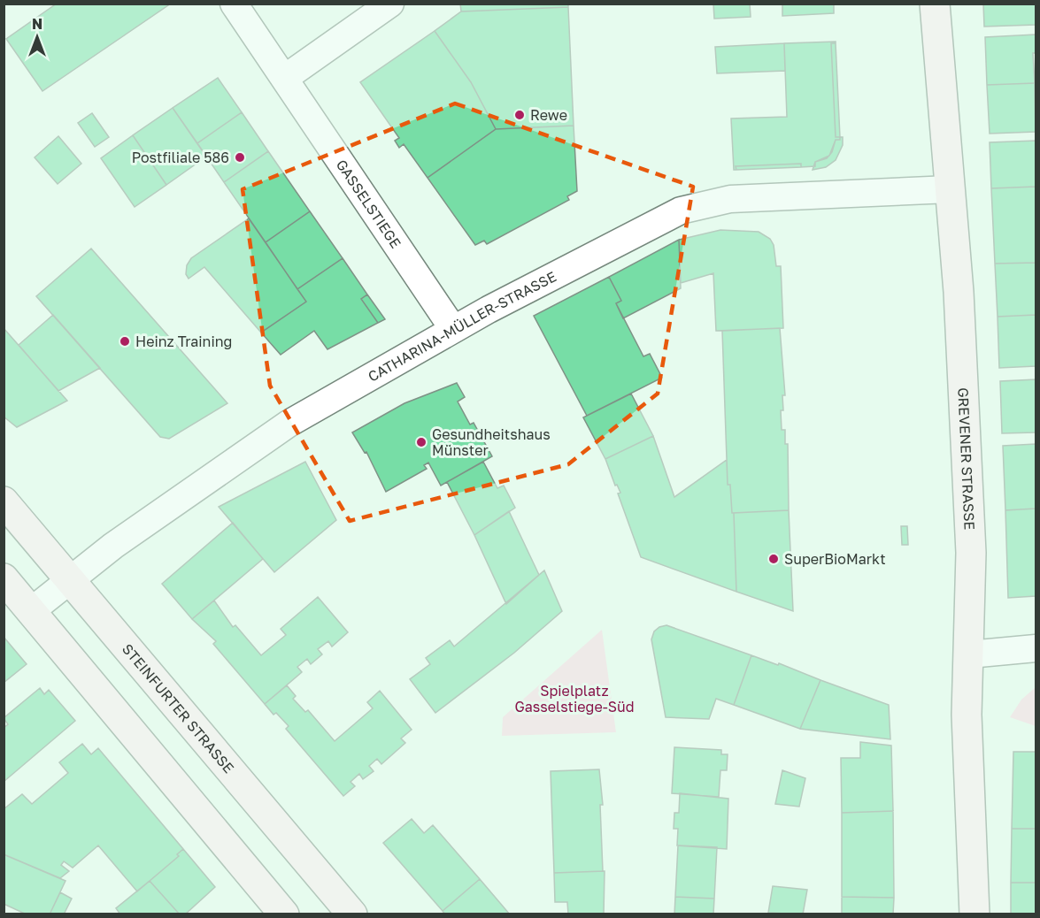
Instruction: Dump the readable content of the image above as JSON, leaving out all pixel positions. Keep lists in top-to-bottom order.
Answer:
{
  "streets": {
    "main road": ["GREVENER STRASSE", "STEINFURTER STRASSE"],
    "street": ["GASSELSTIEGE", "CATHARINA-MÜLLER-STRASSE"]
  },
  "crossings": [
    ["GASSELSTIEGE", "CATHARINA-MÜLLER-STRASSE"],
    ["CATHARINA-MÜLLER-STRASSE", "GREVENER STRASSE"],
    ["CATHARINA-MÜLLER-STRASSE", "STEINFURTER STRASSE"]
  ],
  "parks": ["Spielplatz Gasselstiege-Süd"],
  "places": [
    "Rewe",
    "Postfiliale 586",
    "Heinz Training",
    "Gesundheitshaus Münster",
    "SuperBioMarkt"
  ],
  "north": "top"
}
